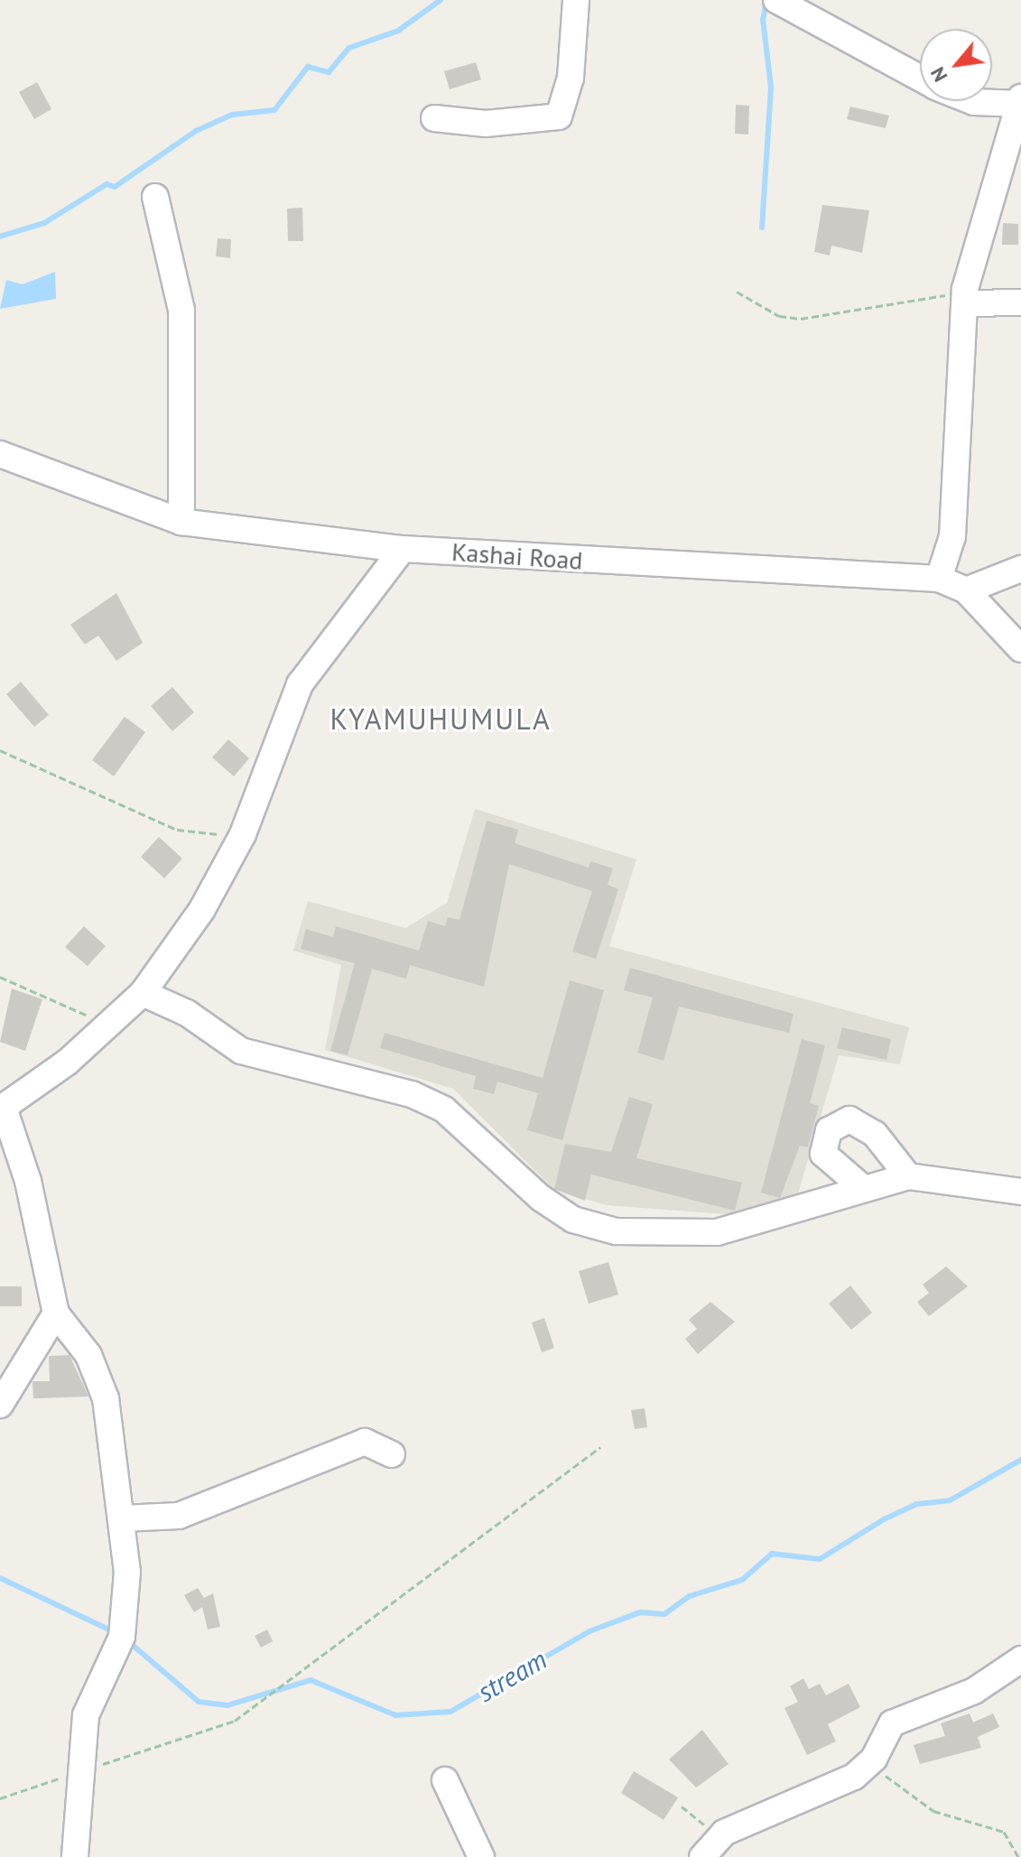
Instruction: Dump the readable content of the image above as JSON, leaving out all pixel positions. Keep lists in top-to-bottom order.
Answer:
{
  "streets": {
    "street": ["Kashai Road"]
  },
  "districts": ["KYAMUHUMULA"],
  "water": ["stream"],
  "north": "bottom left"
}
